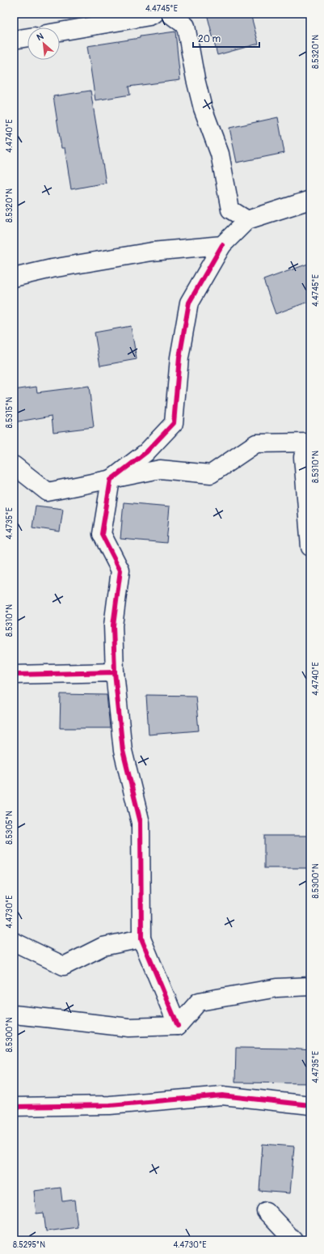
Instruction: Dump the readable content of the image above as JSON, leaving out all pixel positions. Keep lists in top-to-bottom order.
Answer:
{
  "scale_bar": "20 m",
  "north": "top left",
  "coordinates": [
    "4.4745°E",
    "8.5320°N",
    "4.4740°E",
    "8.5315°N",
    "8.5310°N",
    "4.4735°E",
    "8.5305°N",
    "8.5300°N",
    "4.4730°E",
    "8.5295°N"
  ]
}
